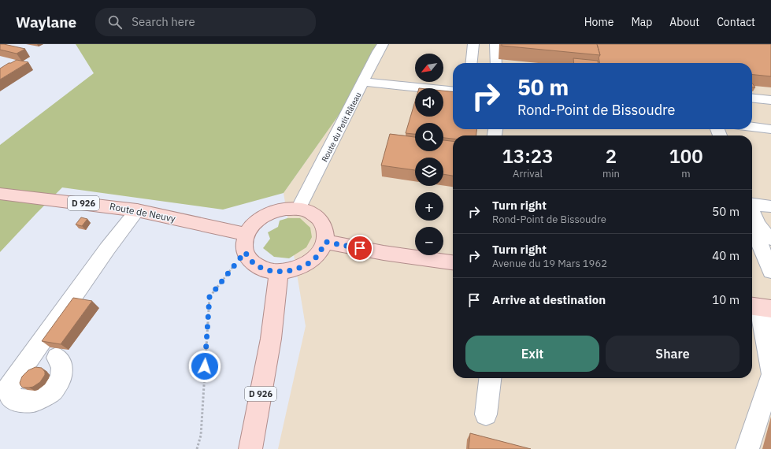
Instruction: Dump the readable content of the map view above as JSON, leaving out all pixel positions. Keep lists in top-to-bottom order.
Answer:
{
  "streets": {
    "main road": ["D 926", "Route de Neuvy"],
    "street": ["Route du Petit Râteau"]
  },
  "crossings": [
    ["Route du Petit Râteau", "D 926"],
    ["Route du Petit Râteau", "Route de Neuvy"],
    ["D 926", "Route de Neuvy"]
  ],
  "north": "bottom left",
  "page": {
    "header": "Waylane",
    "search": "Search here",
    "nav": [
      "Home",
      "Map",
      "About",
      "Contact"
    ],
    "map_buttons": ["+", "−"],
    "turn": ["50 m", "Rond-Point de Bissoudre"],
    "eta": [
      "13:23",
      "Arrival",
      "2",
      "min",
      "100",
      "m"
    ],
    "list": [
      {
        "name": "Turn right",
        "note": "Rond-Point de Bissoudre",
        "value": "50 m"
      },
      {
        "name": "Turn right",
        "note": "Avenue du 19 Mars 1962",
        "value": "40 m"
      },
      {
        "name": "Arrive at destination",
        "value": "10 m"
      }
    ],
    "buttons": ["Exit", "Share"]
  }
}
